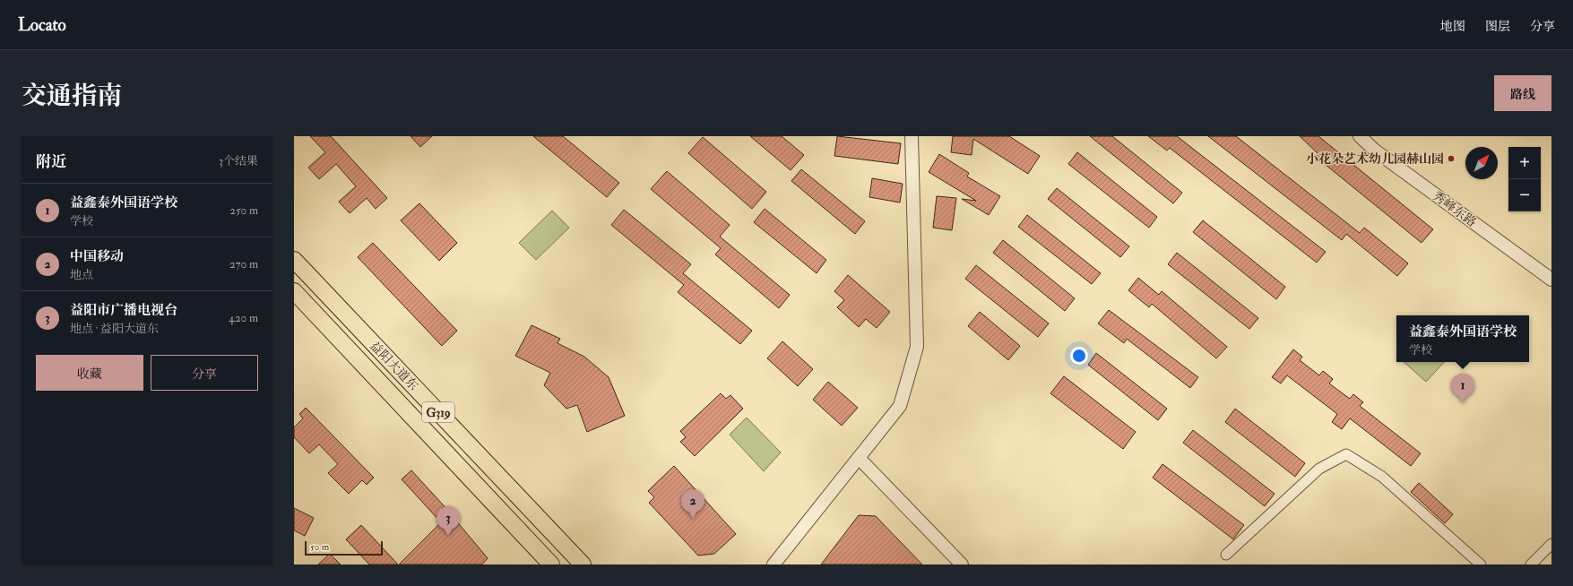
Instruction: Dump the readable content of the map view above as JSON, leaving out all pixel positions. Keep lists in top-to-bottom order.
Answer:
{
  "streets": {
    "main road": ["益阳大道东", "G319"],
    "street": ["秀峰东路"]
  },
  "places": ["小花朵艺术幼儿园赫山园"],
  "scale_bar": "50 m",
  "north": "top right",
  "page": {
    "header": "Locato",
    "nav": ["地图", "图层", "分享"],
    "title": "交通指南",
    "buttons": [
      "路线",
      ["收藏", "分享"]
    ],
    "heading": ["附近", "3个结果"],
    "map_buttons": ["+", "−"],
    "list": [
      {
        "mark": "1",
        "name": "益鑫泰外国语学校",
        "note": "学校",
        "value": "250 m"
      },
      {
        "mark": "2",
        "name": "中国移动",
        "note": "地点",
        "value": "270 m"
      },
      {
        "mark": "3",
        "name": "益阳市广播电视台",
        "note": "地点 · 益阳大道东",
        "value": "420 m"
      }
    ],
    "popup": ["益鑫泰外国语学校", "学校"],
    "pins": ["1", "2", "3"],
    "scale": "50 m"
  }
}
